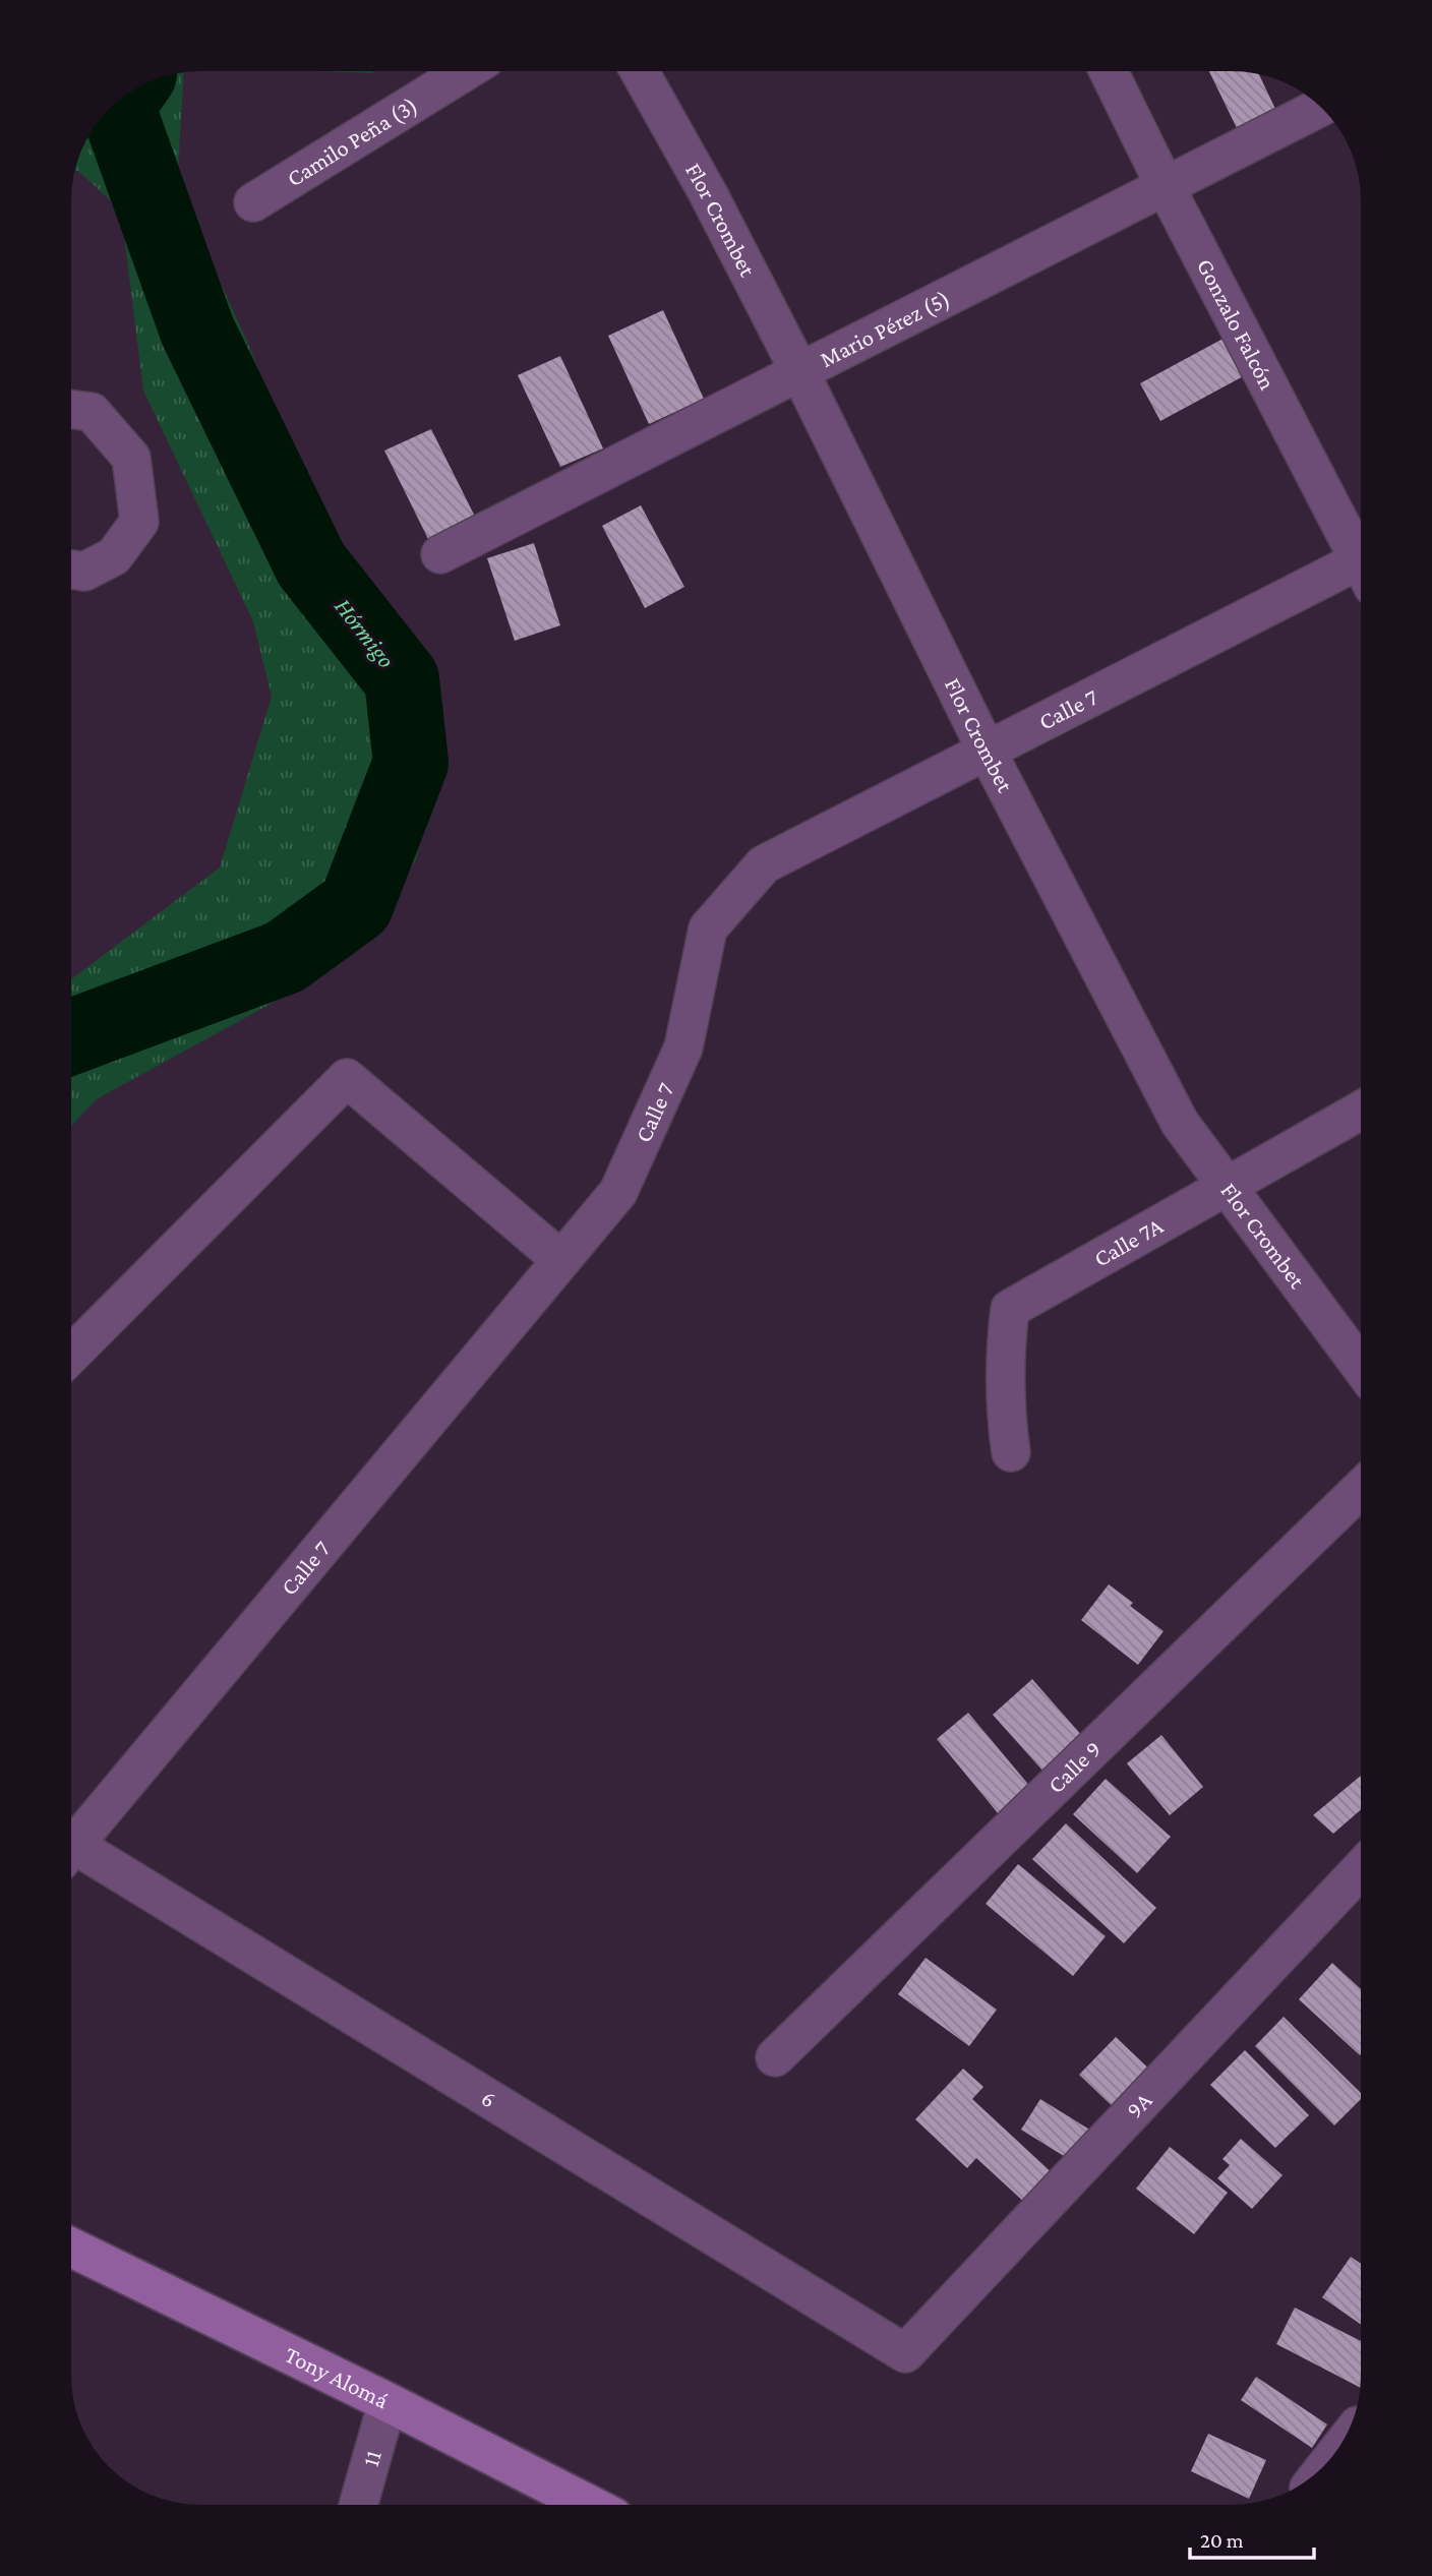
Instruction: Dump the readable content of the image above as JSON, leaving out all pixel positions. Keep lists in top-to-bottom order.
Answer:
{
  "streets": {
    "street": [
      "Camilo Peña (3)",
      "Flor Crombet",
      "Gonzalo Falcón",
      "Mario Pérez (5)",
      "Calle 7",
      "Calle 7A",
      "Calle 9",
      "6",
      "9A",
      "Tony Alomá",
      "11"
    ]
  },
  "crossings": [
    ["Flor Crombet", "Mario Pérez (5)"],
    ["Flor Crombet", "Calle 7"],
    ["Flor Crombet", "Calle 7A"],
    ["Gonzalo Falcón", "Mario Pérez (5)"],
    ["6", "9A"],
    ["Tony Alomá", "11"]
  ],
  "water": ["Hórmigo"],
  "scale_bar": "20 m"
}
